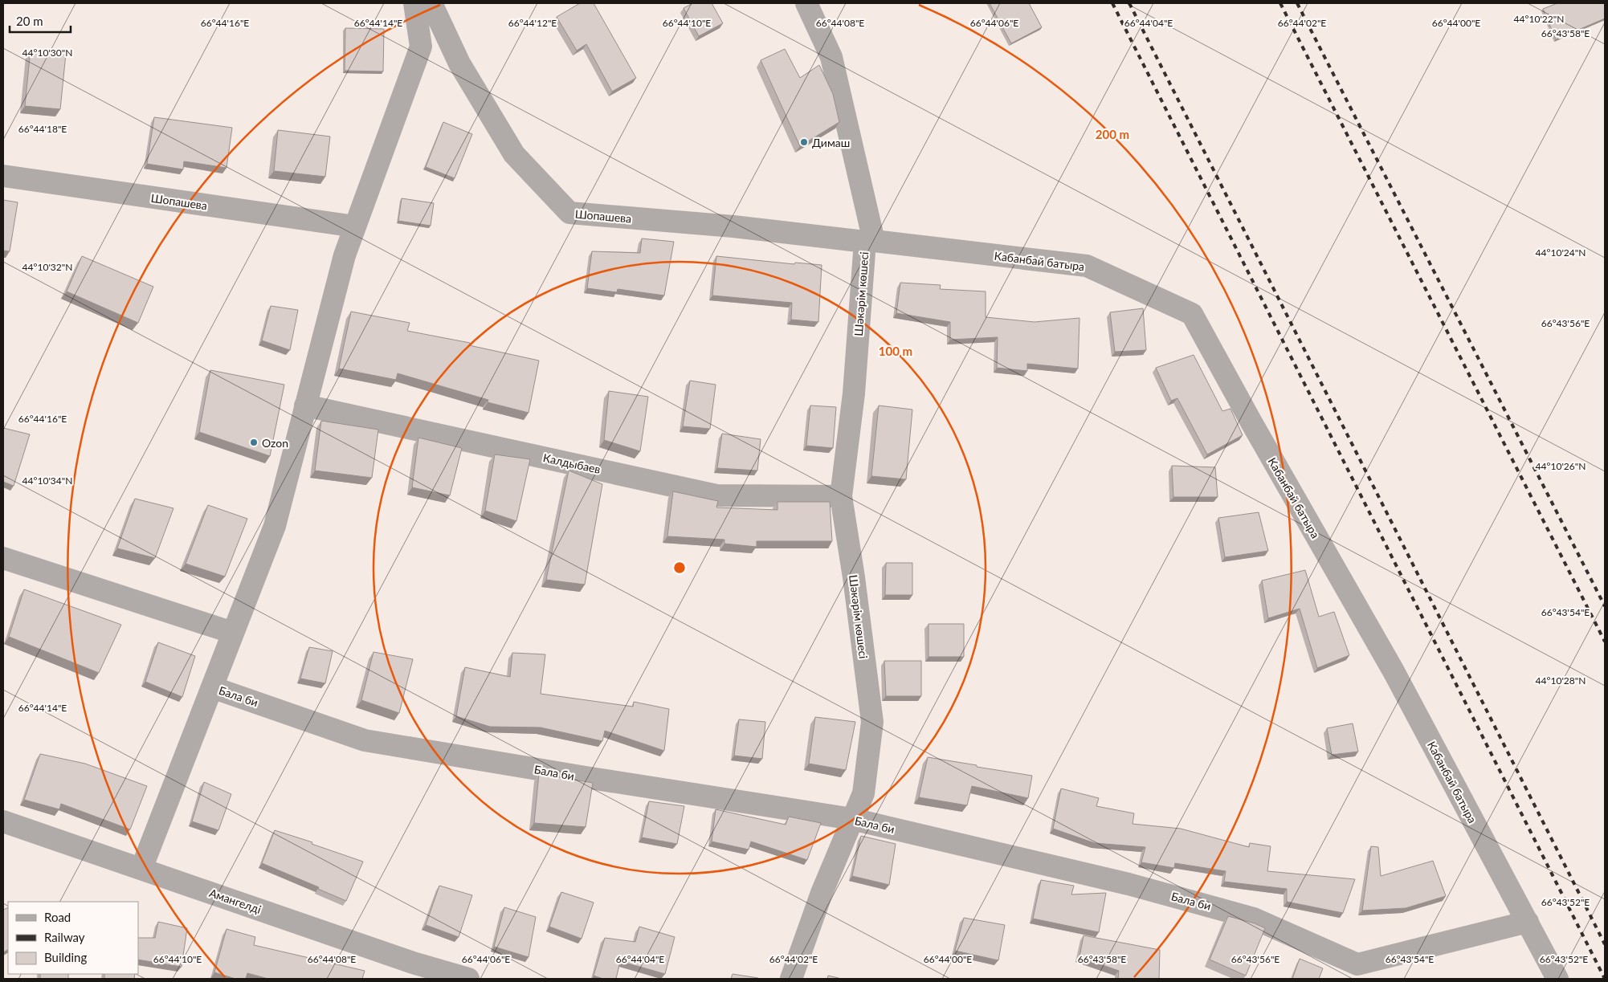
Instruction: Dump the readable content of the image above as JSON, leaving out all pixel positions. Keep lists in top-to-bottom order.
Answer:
{
  "streets": {
    "street": [
      "Шопашева",
      "Кабанбай батыра",
      "Шәкәрім көшесі",
      "Калдыбаев",
      "Бала би",
      "Амангелді"
    ]
  },
  "crossings": [
    ["Шопашева", "Кабанбай батыра"],
    ["Шопашева", "Шәкәрім көшесі"],
    ["Кабанбай батыра", "Шәкәрім көшесі"],
    ["Кабанбай батыра", "Бала би"],
    ["Шәкәрім көшесі", "Калдыбаев"],
    ["Шәкәрім көшесі", "Бала би"]
  ],
  "places": ["Димаш", "Ozon"],
  "legend": ["Road", "Railway", "Building"],
  "scale_bar": "20 m",
  "coordinates": [
    "44°10'22\"N",
    "66°44'16\"E",
    "66°44'14\"E",
    "66°44'12\"E",
    "66°44'10\"E",
    "66°44'08\"E",
    "66°44'06\"E",
    "66°44'04\"E",
    "66°44'02\"E",
    "66°44'00\"E",
    "66°43'58\"E",
    "44°10'30\"N",
    "66°44'18\"E",
    "44°10'24\"N",
    "44°10'32\"N",
    "66°43'56\"E",
    "44°10'26\"N",
    "44°10'34\"N",
    "66°43'54\"E",
    "44°10'28\"N",
    "66°43'52\"E"
  ],
  "rings": ["200 m", "100 m"]
}
